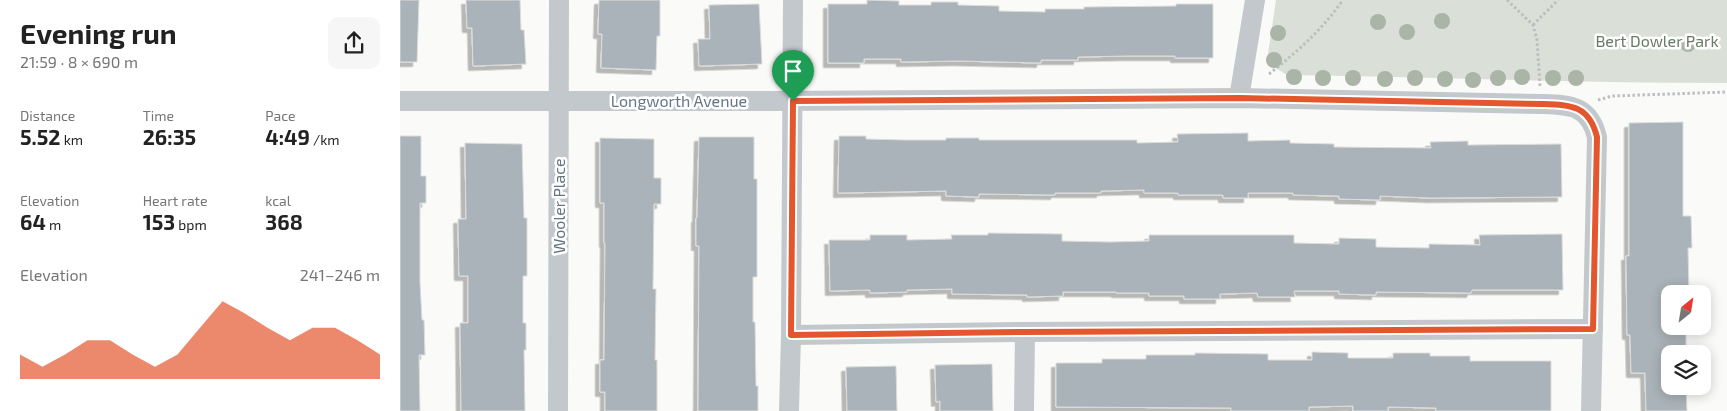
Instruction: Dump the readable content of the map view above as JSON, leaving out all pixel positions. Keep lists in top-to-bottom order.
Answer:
{
  "streets": {
    "street": ["Longworth Avenue", "Wooler Place"]
  },
  "crossings": [
    ["Longworth Avenue", "Wooler Place"]
  ],
  "parks": ["Bert Dowler Park"],
  "north": "top right",
  "page": {
    "heading": ["Evening run", "21:59 · 8 × 690 m"],
    "stats": [
      ["Distance", "5.52 km"],
      ["Time", "26:35"],
      ["Pace", "4:49 /km"],
      ["Elevation", "64 m"],
      ["Heart rate", "153 bpm"],
      ["kcal", "368"]
    ],
    "chart": ["Elevation", "241–246 m"]
  }
}
